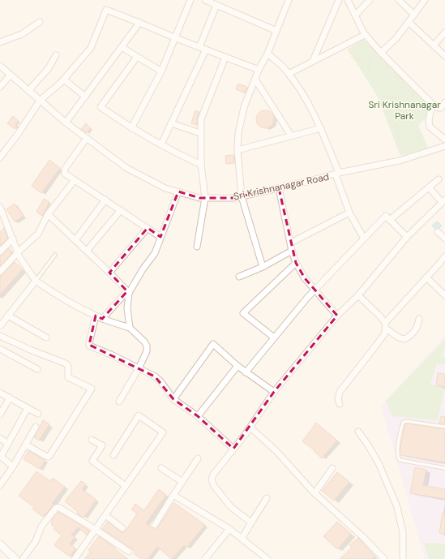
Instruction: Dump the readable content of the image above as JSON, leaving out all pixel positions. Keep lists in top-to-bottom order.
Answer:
{
  "streets": {
    "street": ["Sri Krishnanagar Road"]
  },
  "parks": ["Sri Krishnanagar Park"]
}
